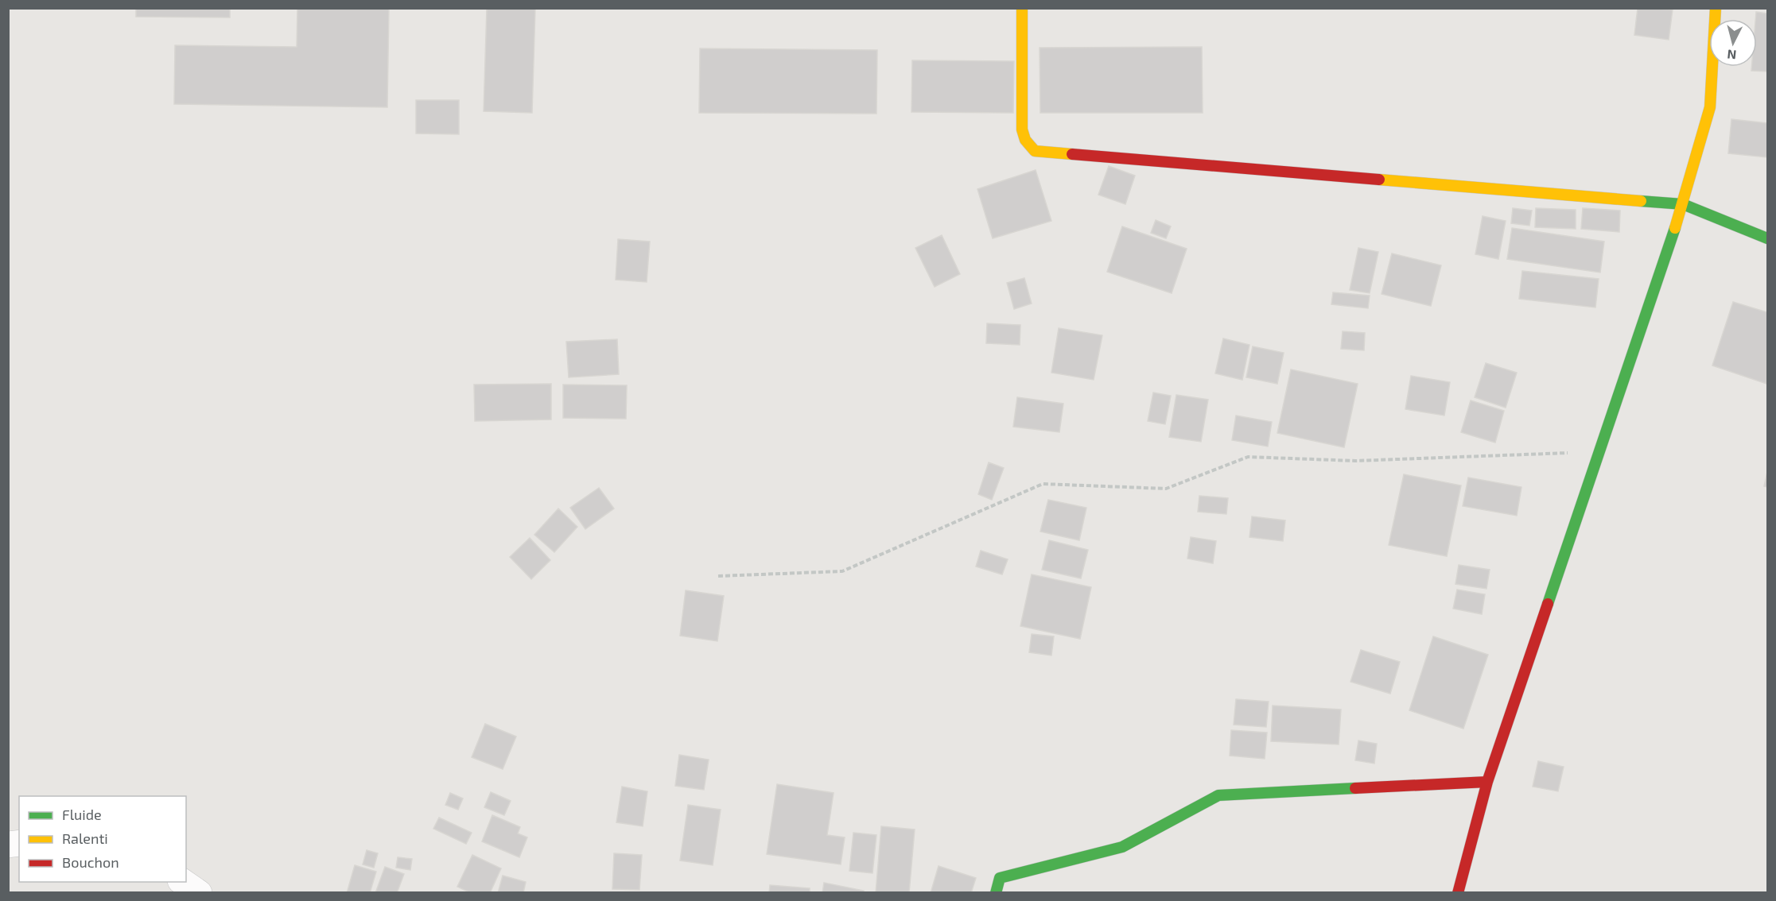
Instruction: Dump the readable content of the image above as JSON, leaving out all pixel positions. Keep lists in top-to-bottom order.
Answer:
{
  "legend": ["Fluide", "Ralenti", "Bouchon"],
  "north": "bottom"
}
